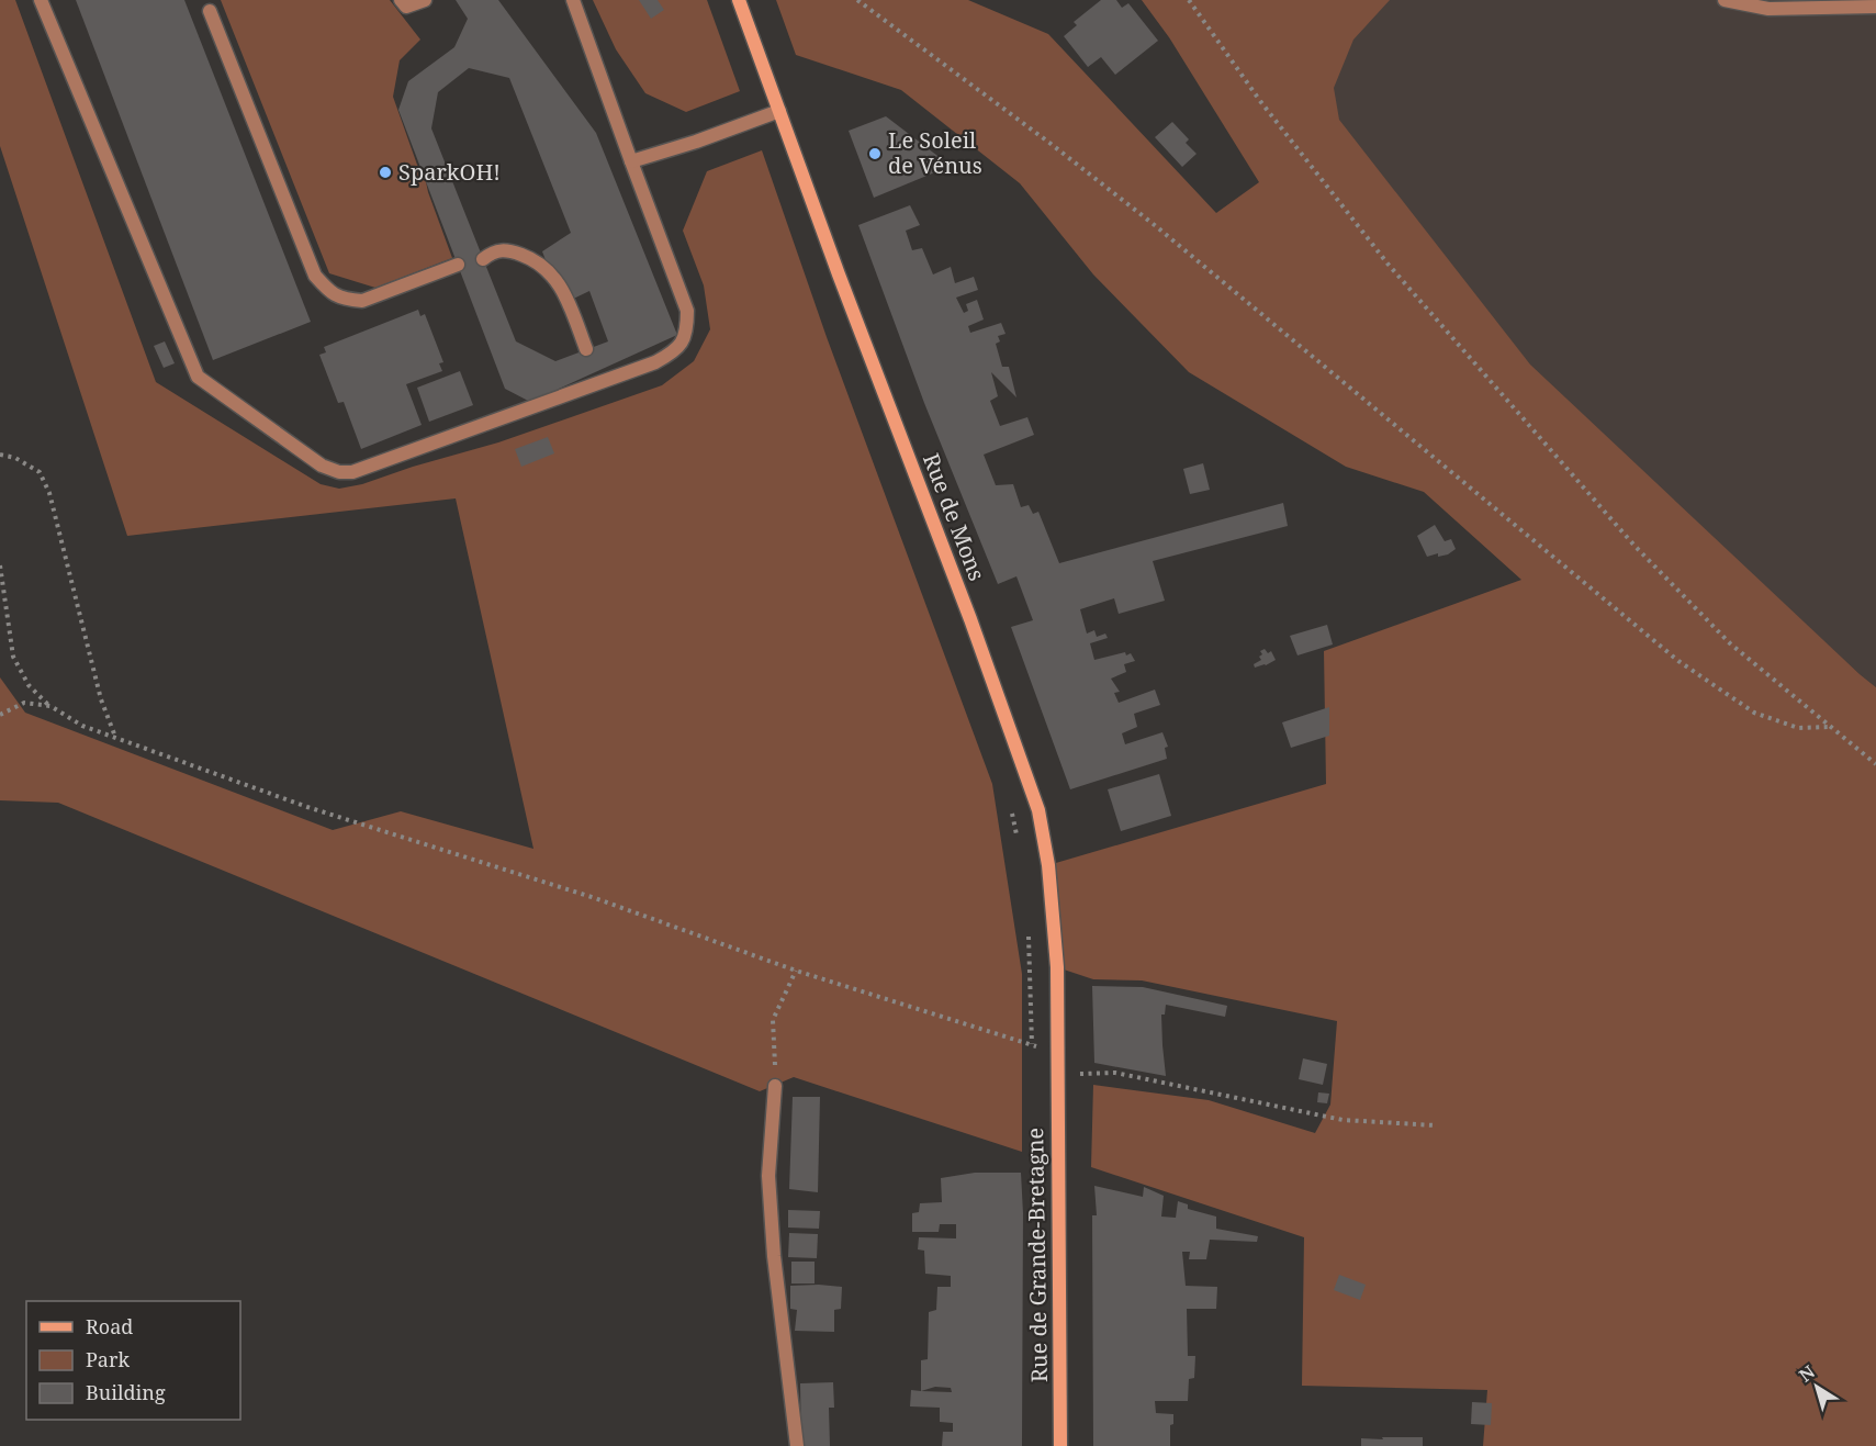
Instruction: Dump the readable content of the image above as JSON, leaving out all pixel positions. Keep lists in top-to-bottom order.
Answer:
{
  "streets": {
    "main road": ["Rue de Mons", "Rue de Grande-Bretagne"]
  },
  "crossings": [
    ["Rue de Mons", "Rue de Grande-Bretagne"]
  ],
  "places": ["Le Soleil de Vénus", "SparkOH!"],
  "legend": ["Road", "Park", "Building"],
  "north": "top left"
}
